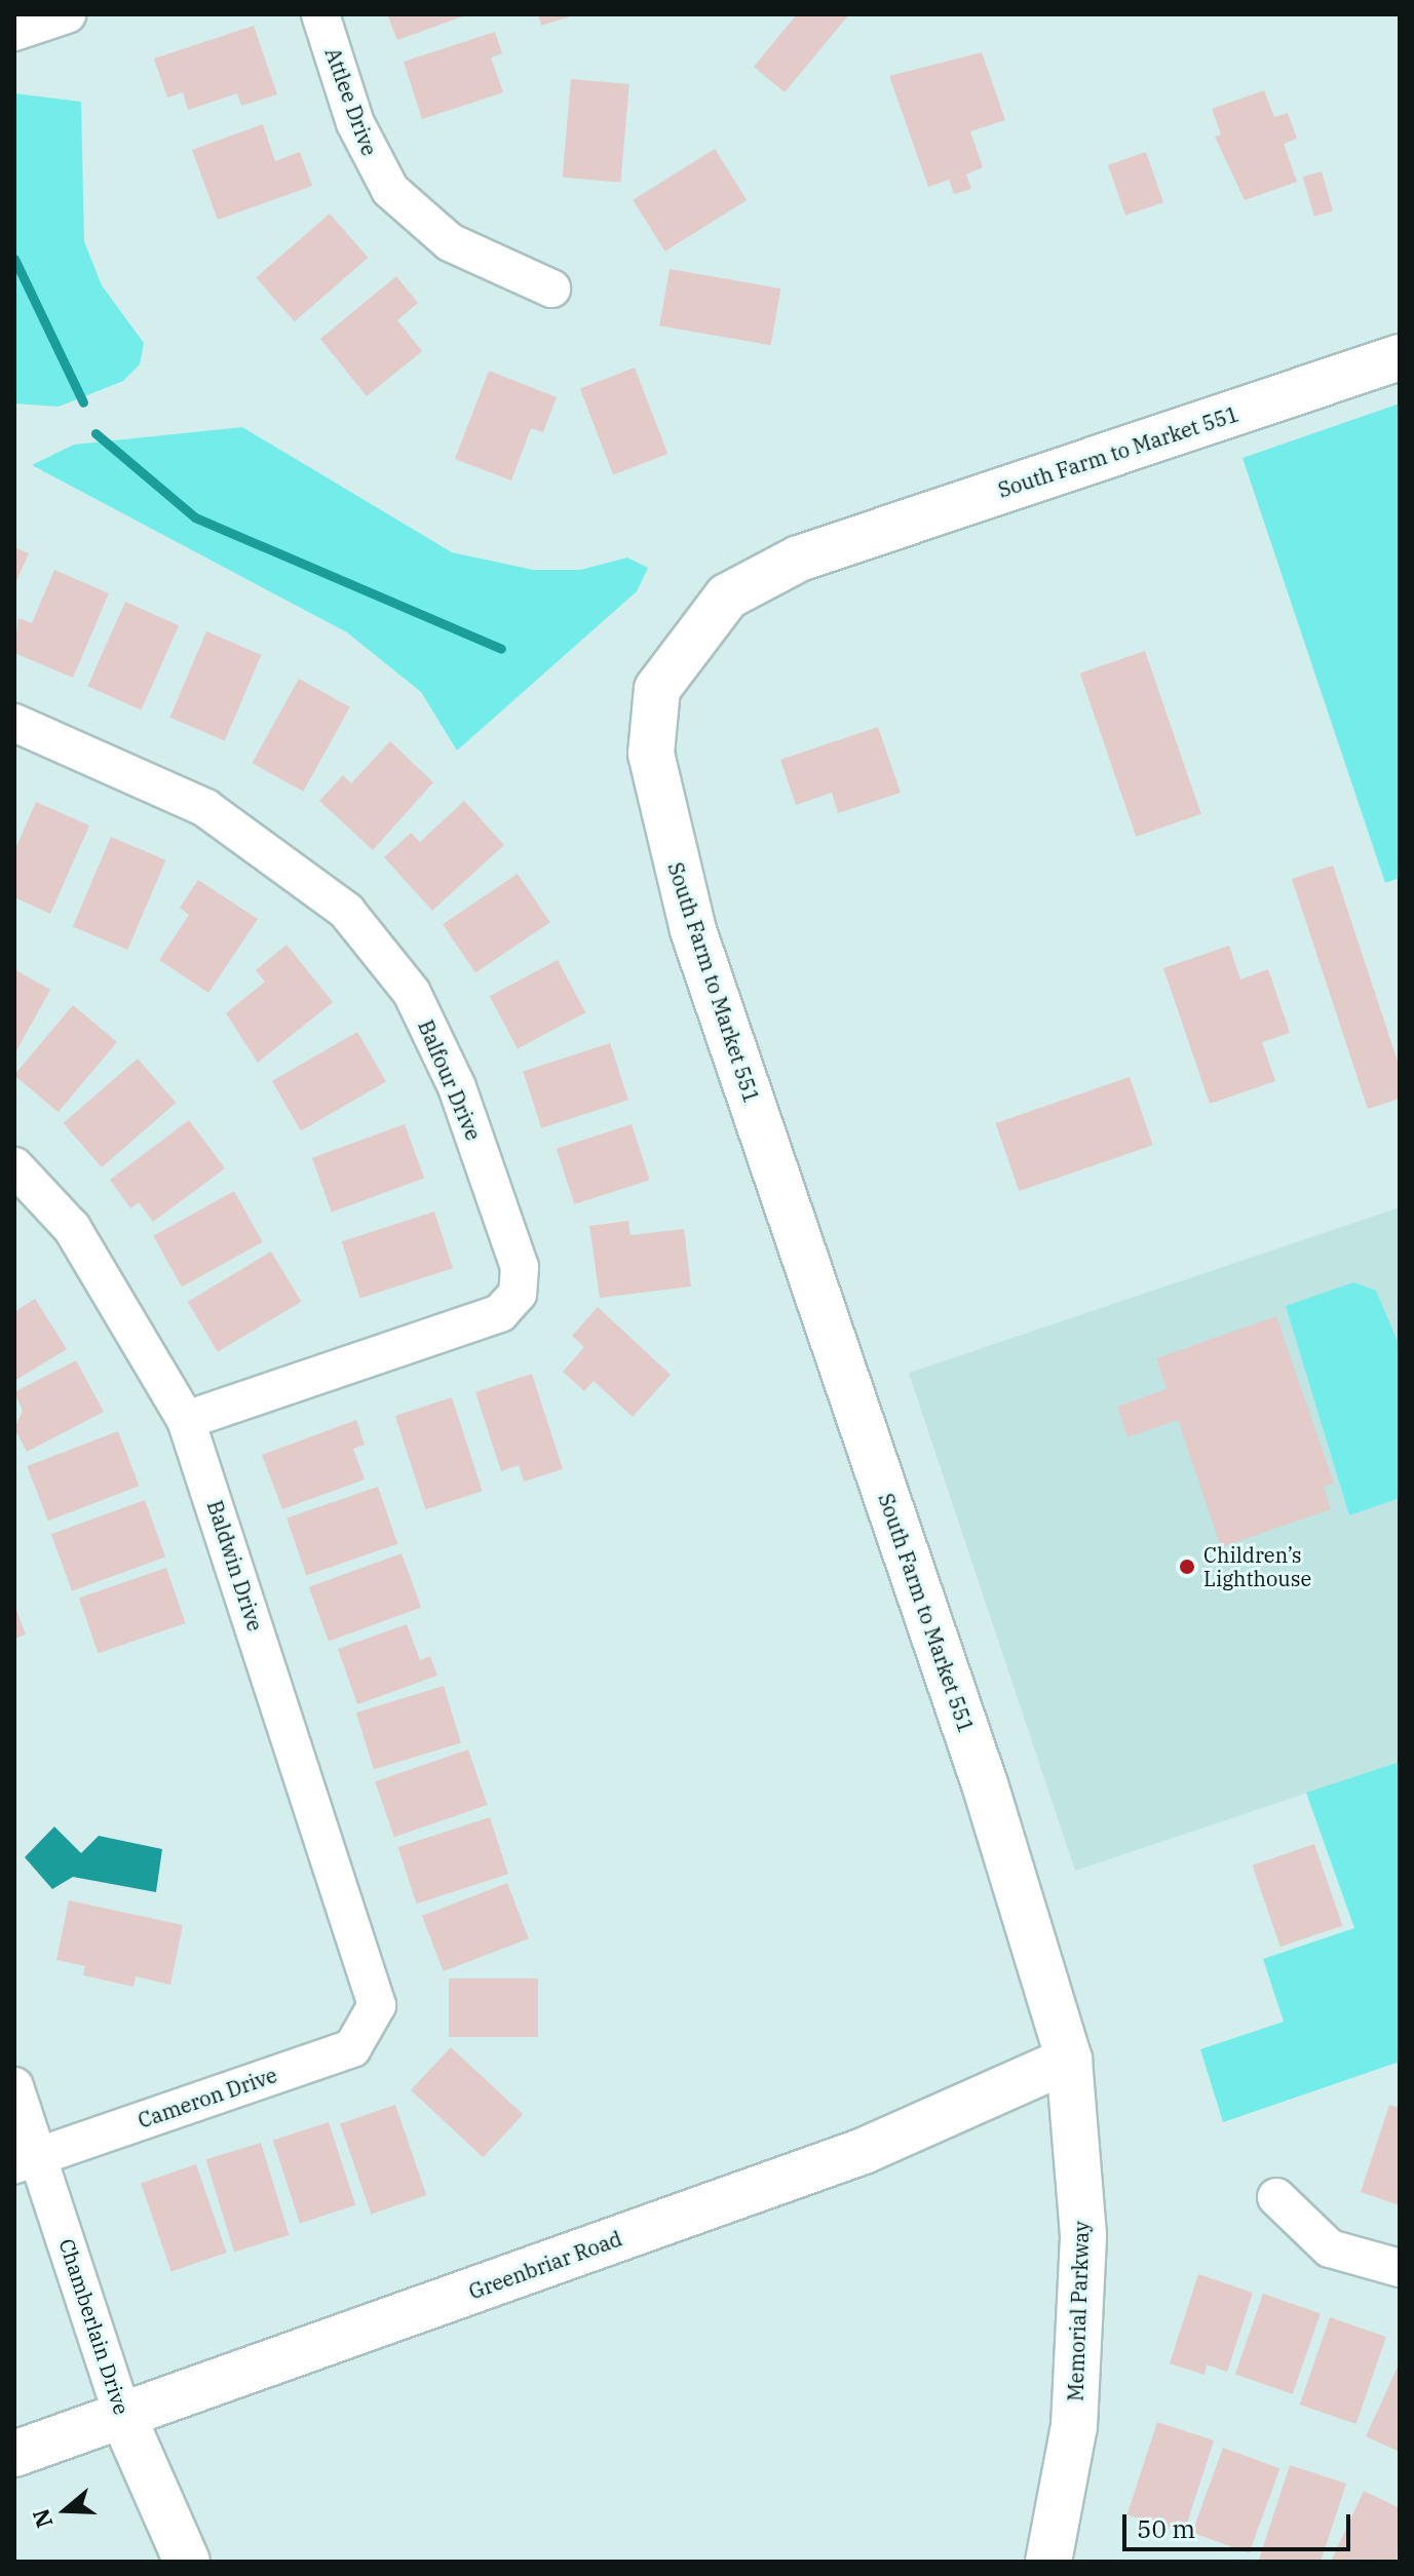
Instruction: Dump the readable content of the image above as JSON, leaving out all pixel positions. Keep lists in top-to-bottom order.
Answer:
{
  "streets": {
    "main road": [
      "South Farm to Market 551",
      "Greenbriar Road",
      "Memorial Parkway",
      "Chamberlain Drive"
    ],
    "street": [
      "Attlee Drive",
      "Balfour Drive",
      "Baldwin Drive",
      "Cameron Drive"
    ]
  },
  "crossings": [
    ["South Farm to Market 551", "Greenbriar Road"],
    ["South Farm to Market 551", "Memorial Parkway"],
    ["Balfour Drive", "Baldwin Drive"],
    ["Baldwin Drive", "Cameron Drive"],
    ["Cameron Drive", "Chamberlain Drive"],
    ["Greenbriar Road", "Memorial Parkway"],
    ["Greenbriar Road", "Chamberlain Drive"]
  ],
  "places": ["Children’s Lighthouse"],
  "scale_bar": "50 m",
  "north": "left"
}
